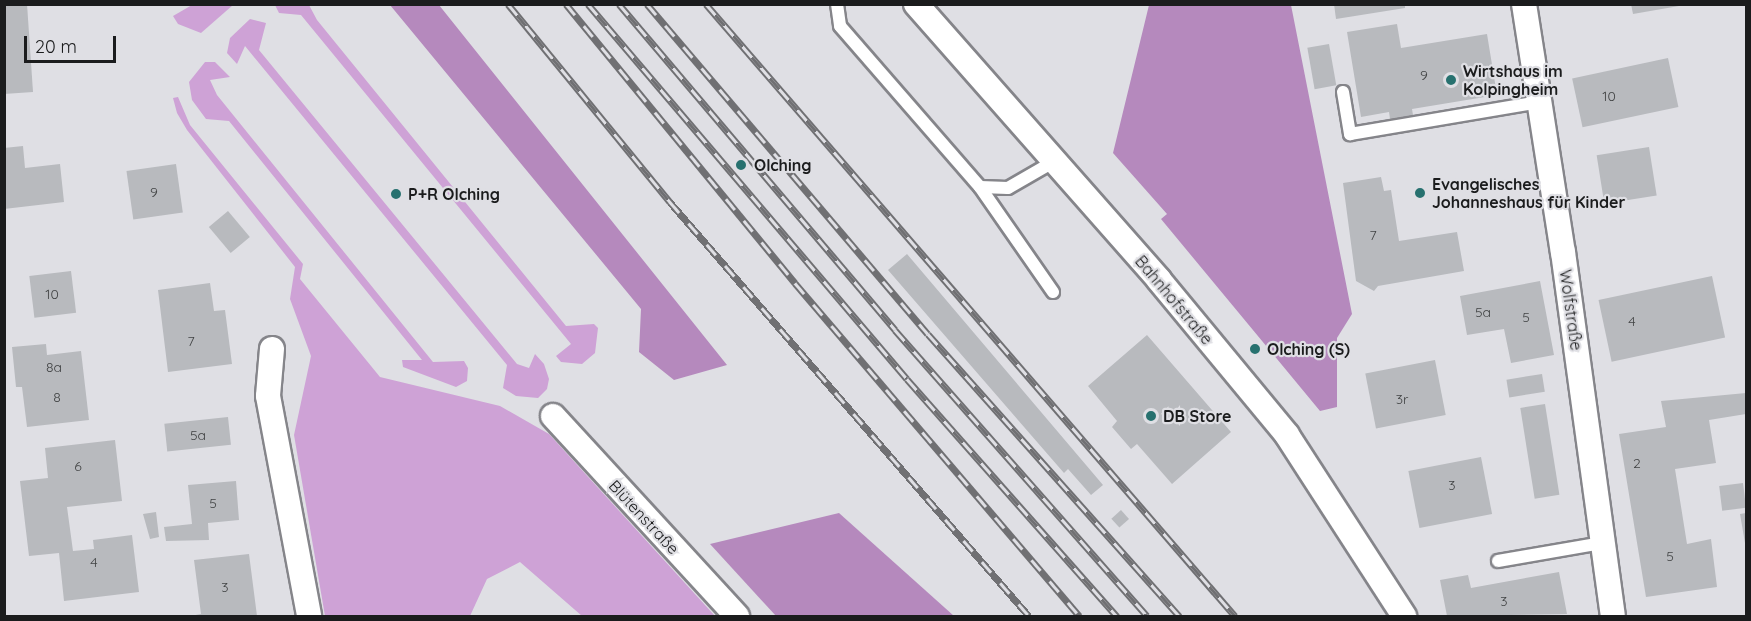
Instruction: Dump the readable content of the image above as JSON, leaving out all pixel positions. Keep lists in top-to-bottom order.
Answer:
{
  "streets": {
    "street": ["Bahnhofstraße", "Wolfstraße", "Blütenstraße"]
  },
  "places": [
    "Wirtshaus im Kolpingheim",
    "Olching",
    "Evangelisches Johanneshaus für Kinder",
    "P+R Olching",
    "Olching (S)",
    "DB Store"
  ],
  "house_numbers": [
    "9",
    "10",
    "9",
    "7",
    "10",
    "5a",
    "5",
    "4",
    "7",
    "8a",
    "8",
    "3r",
    "5a",
    "2",
    "6",
    "3",
    "5",
    "5",
    "4",
    "3",
    "3"
  ],
  "scale_bar": "20 m"
}
